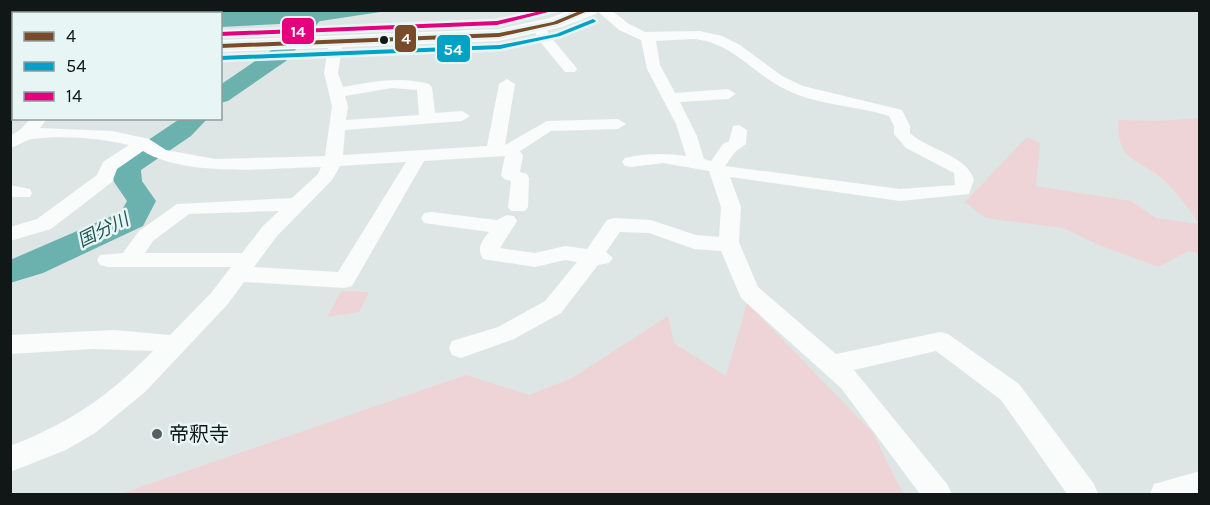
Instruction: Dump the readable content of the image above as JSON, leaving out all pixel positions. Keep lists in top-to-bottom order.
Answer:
{
  "water": ["国分川"],
  "places": ["帝釈寺"],
  "lines": ["transit line 4", "transit line 14", "transit line 54"],
  "legend": ["4", "54", "14"]
}
